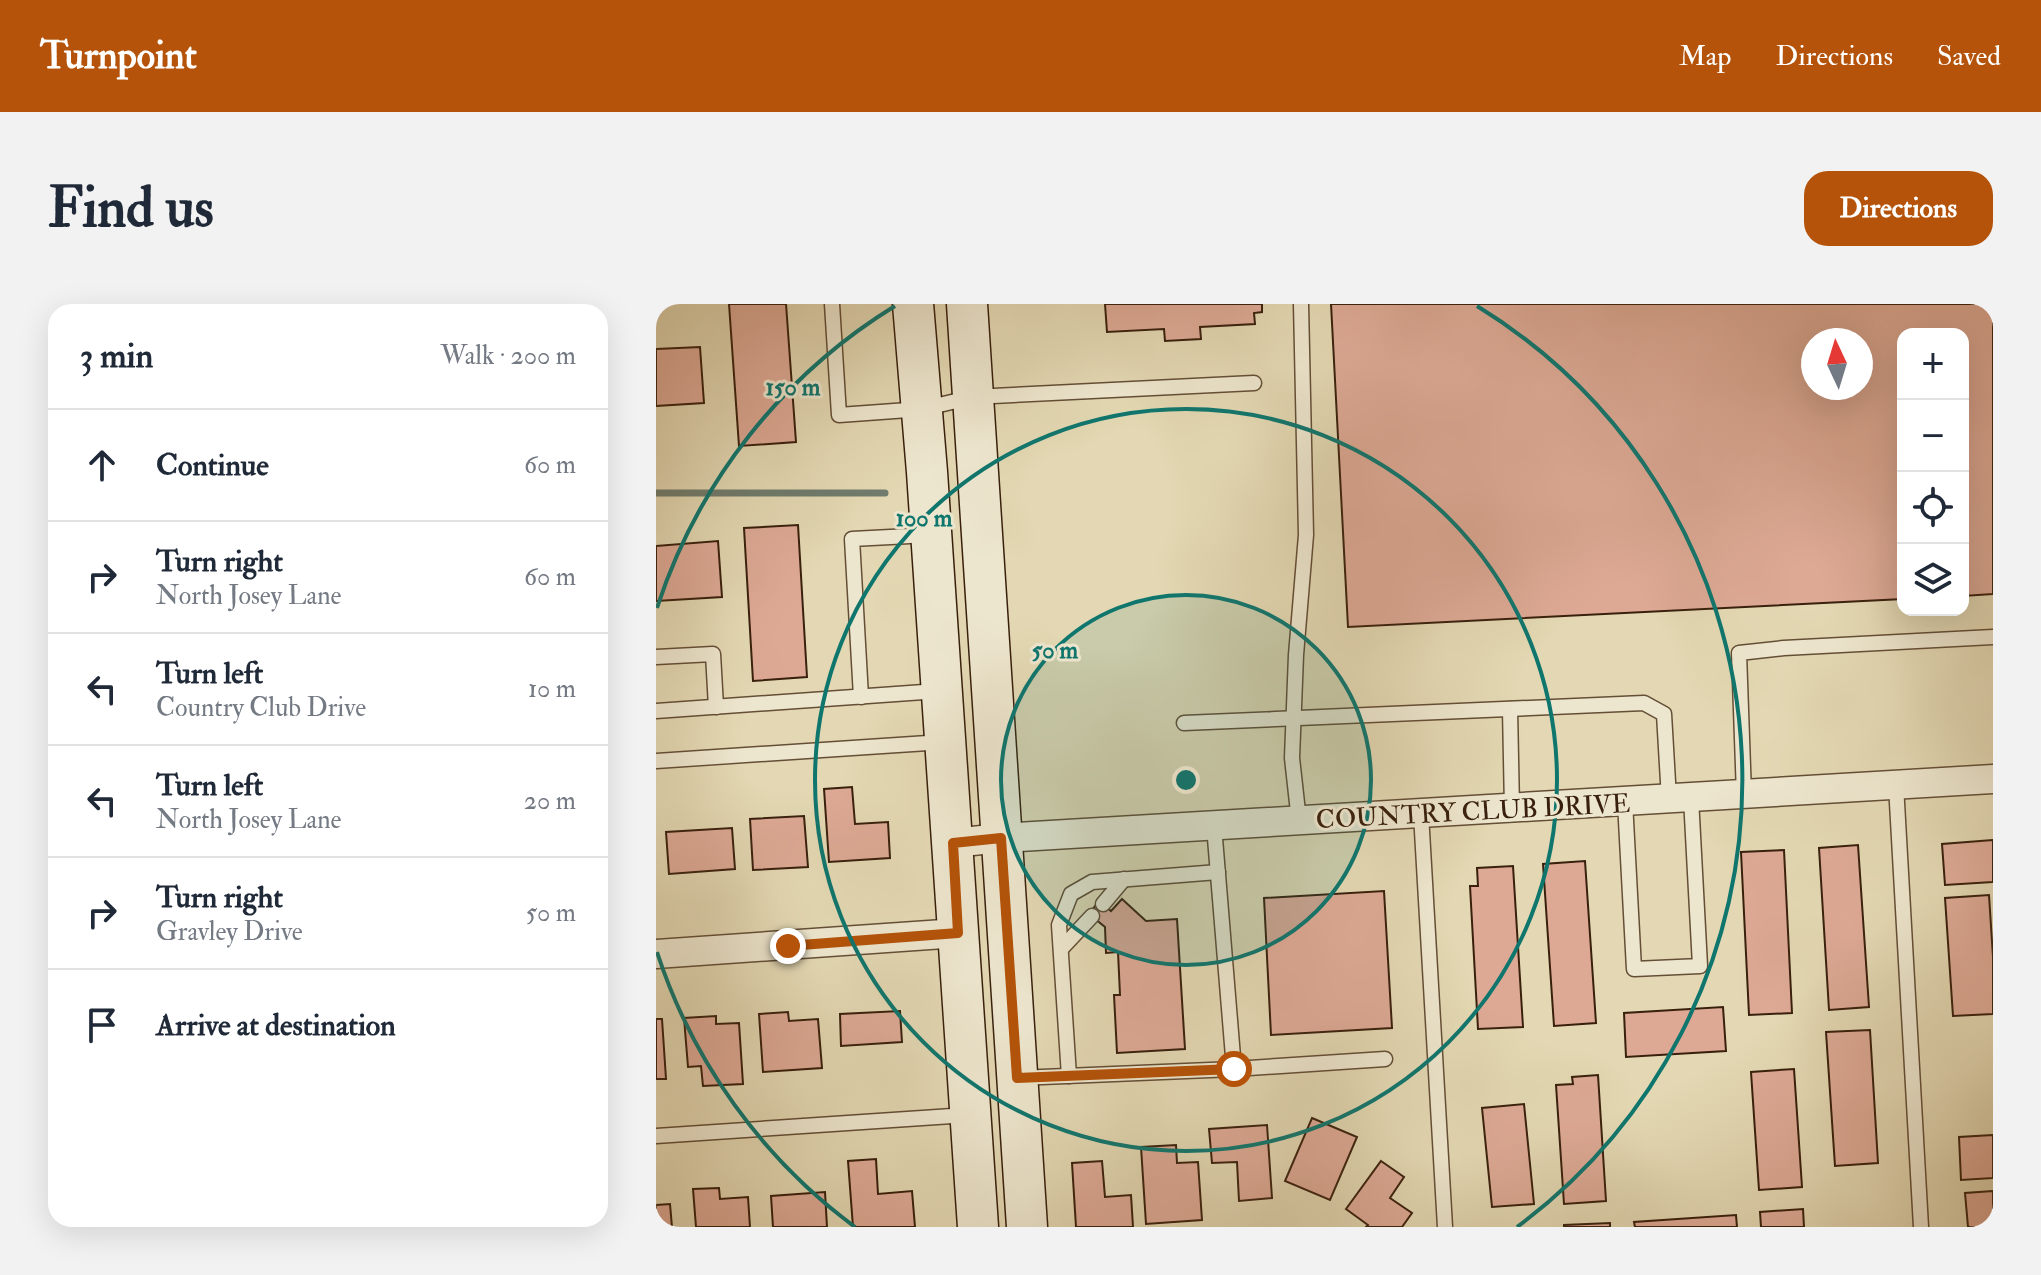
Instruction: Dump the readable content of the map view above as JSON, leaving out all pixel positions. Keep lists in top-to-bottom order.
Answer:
{
  "streets": {
    "street": ["COUNTRY CLUB DRIVE"]
  },
  "north": "top",
  "page": {
    "header": "Turnpoint",
    "nav": ["Map", "Directions", "Saved"],
    "buttons": "Directions",
    "title": "Find us",
    "heading": ["3 min", "Walk · 200 m"],
    "map_buttons": ["+", "−"],
    "list": [
      ["Continue", "60 m"],
      ["Turn right", "North Josey Lane", "60 m"],
      ["Turn left", "Country Club Drive", "10 m"],
      ["Turn left", "North Josey Lane", "20 m"],
      ["Turn right", "Gravley Drive", "50 m"],
      "Arrive at destination"
    ]
  },
  "rings": ["150 m", "100 m", "50 m"]
}
